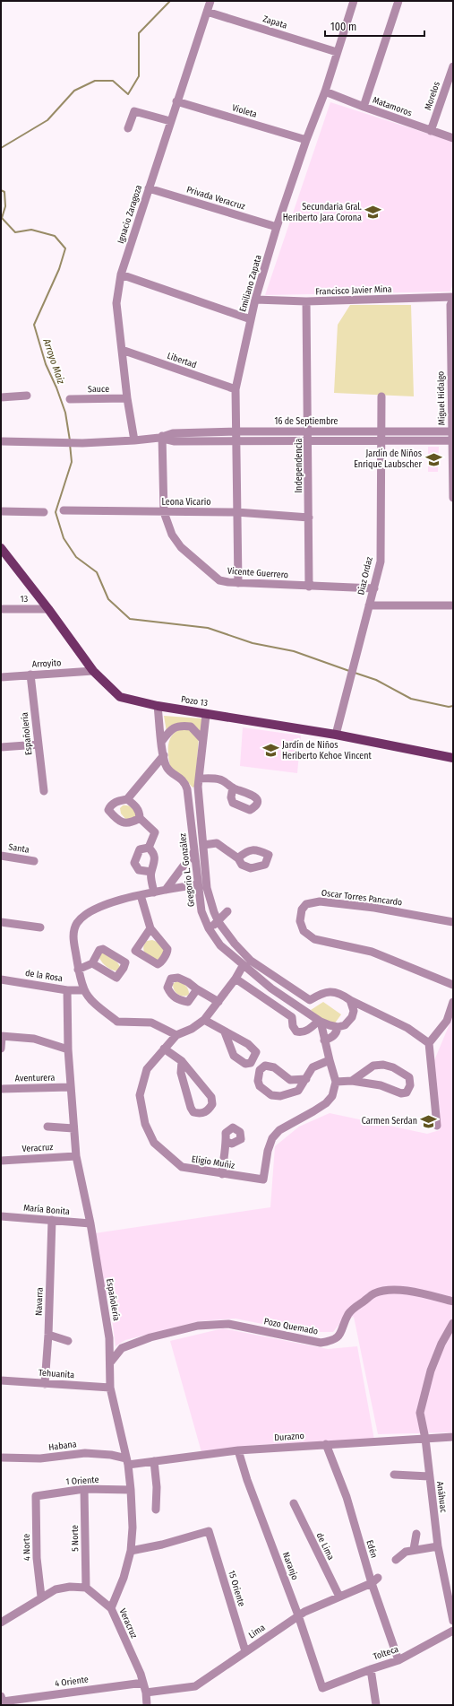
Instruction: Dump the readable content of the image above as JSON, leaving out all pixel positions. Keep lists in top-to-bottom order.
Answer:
{
  "streets": {
    "main road": ["Pozo 13"],
    "street": [
      "Zapata",
      "Morelos",
      "Matamoros",
      "Violeta",
      "Privada Veracruz",
      "Ignacio Zaragoza",
      "Emiliano Zapata",
      "Francisco Javier Mina",
      "Libertad",
      "Sauce",
      "Miguel Hidalgo",
      "16 de Septiembre",
      "Independencia",
      "Leona Vicario",
      "Vicente Guerrero",
      "Diaz Ordaz",
      "13",
      "Arroyito",
      "Españolería",
      "Santa",
      "Gregorio L. González",
      "Oscar Torres Pancardo",
      "de la Rosa",
      "Aventurera",
      "Veracruz",
      "Eligio Muñiz",
      "María Bonita",
      "Navarra",
      "Pozo Quemado",
      "Tehuanita",
      "Durazno",
      "Habana",
      "1 Oriente",
      "Anáhuac",
      "5 Norte",
      "de Lima",
      "4 Norte",
      "Edén",
      "Naranjo",
      "15 Oriente",
      "Lima",
      "Tolteca",
      "4 Oriente"
    ]
  },
  "crossings": [
    ["Zapata", "Ignacio Zaragoza"],
    ["Zapata", "Emiliano Zapata"],
    ["Morelos", "Matamoros"],
    ["Matamoros", "Emiliano Zapata"],
    ["Violeta", "Ignacio Zaragoza"],
    ["Violeta", "Emiliano Zapata"],
    ["Privada Veracruz", "Ignacio Zaragoza"],
    ["Privada Veracruz", "Emiliano Zapata"],
    ["Ignacio Zaragoza", "Libertad"],
    ["Ignacio Zaragoza", "Sauce"],
    ["Ignacio Zaragoza", "16 de Septiembre"],
    ["Emiliano Zapata", "Francisco Javier Mina"],
    ["Emiliano Zapata", "Libertad"],
    ["Emiliano Zapata", "16 de Septiembre"],
    ["Emiliano Zapata", "Leona Vicario"],
    ["Emiliano Zapata", "Vicente Guerrero"],
    ["Francisco Javier Mina", "Miguel Hidalgo"],
    ["Francisco Javier Mina", "Independencia"],
    ["Miguel Hidalgo", "16 de Septiembre"],
    ["16 de Septiembre", "Independencia"],
    ["16 de Septiembre", "Vicente Guerrero"],
    ["16 de Septiembre", "Diaz Ordaz"],
    ["Independencia", "Leona Vicario"],
    ["Independencia", "Vicente Guerrero"],
    ["Leona Vicario", "Vicente Guerrero"],
    ["Vicente Guerrero", "Diaz Ordaz"],
    ["Diaz Ordaz", "Pozo 13"],
    ["13", "Pozo 13"],
    ["Arroyito", "Pozo 13"],
    ["Arroyito", "Españolería"],
    ["Pozo 13", "Gregorio L. González"],
    ["Españolería", "de la Rosa"],
    ["Españolería", "Aventurera"],
    ["Españolería", "Veracruz"],
    ["Españolería", "María Bonita"],
    ["Españolería", "Pozo Quemado"],
    ["Españolería", "Tehuanita"],
    ["Españolería", "Durazno"],
    ["Españolería", "Habana"],
    ["Españolería", "1 Oriente"],
    ["Españolería", "15 Oriente"],
    ["Gregorio L. González", "Eligio Muñiz"],
    ["Veracruz", "5 Norte"],
    ["Veracruz", "Lima"],
    ["Veracruz", "4 Oriente"],
    ["María Bonita", "Navarra"],
    ["Navarra", "Tehuanita"],
    ["Durazno", "Habana"],
    ["Durazno", "Anáhuac"],
    ["Durazno", "Edén"],
    ["Durazno", "Naranjo"],
    ["1 Oriente", "5 Norte"],
    ["1 Oriente", "4 Norte"],
    ["de Lima", "Lima"],
    ["Edén", "Lima"],
    ["Edén", "Tolteca"],
    ["Naranjo", "Lima"],
    ["Naranjo", "Tolteca"],
    ["15 Oriente", "Lima"]
  ],
  "water": ["Arroyo Maiz"],
  "places": {
    "school or university": [
      "Secundaria Gral. Heriberto Jara Corona",
      "Jardín de Niños Enrique Laubscher",
      "Jardín de Niños Heriberto Kehoe Vincent",
      "Carmen Serdan"
    ]
  },
  "scale_bar": "100 m"
}
